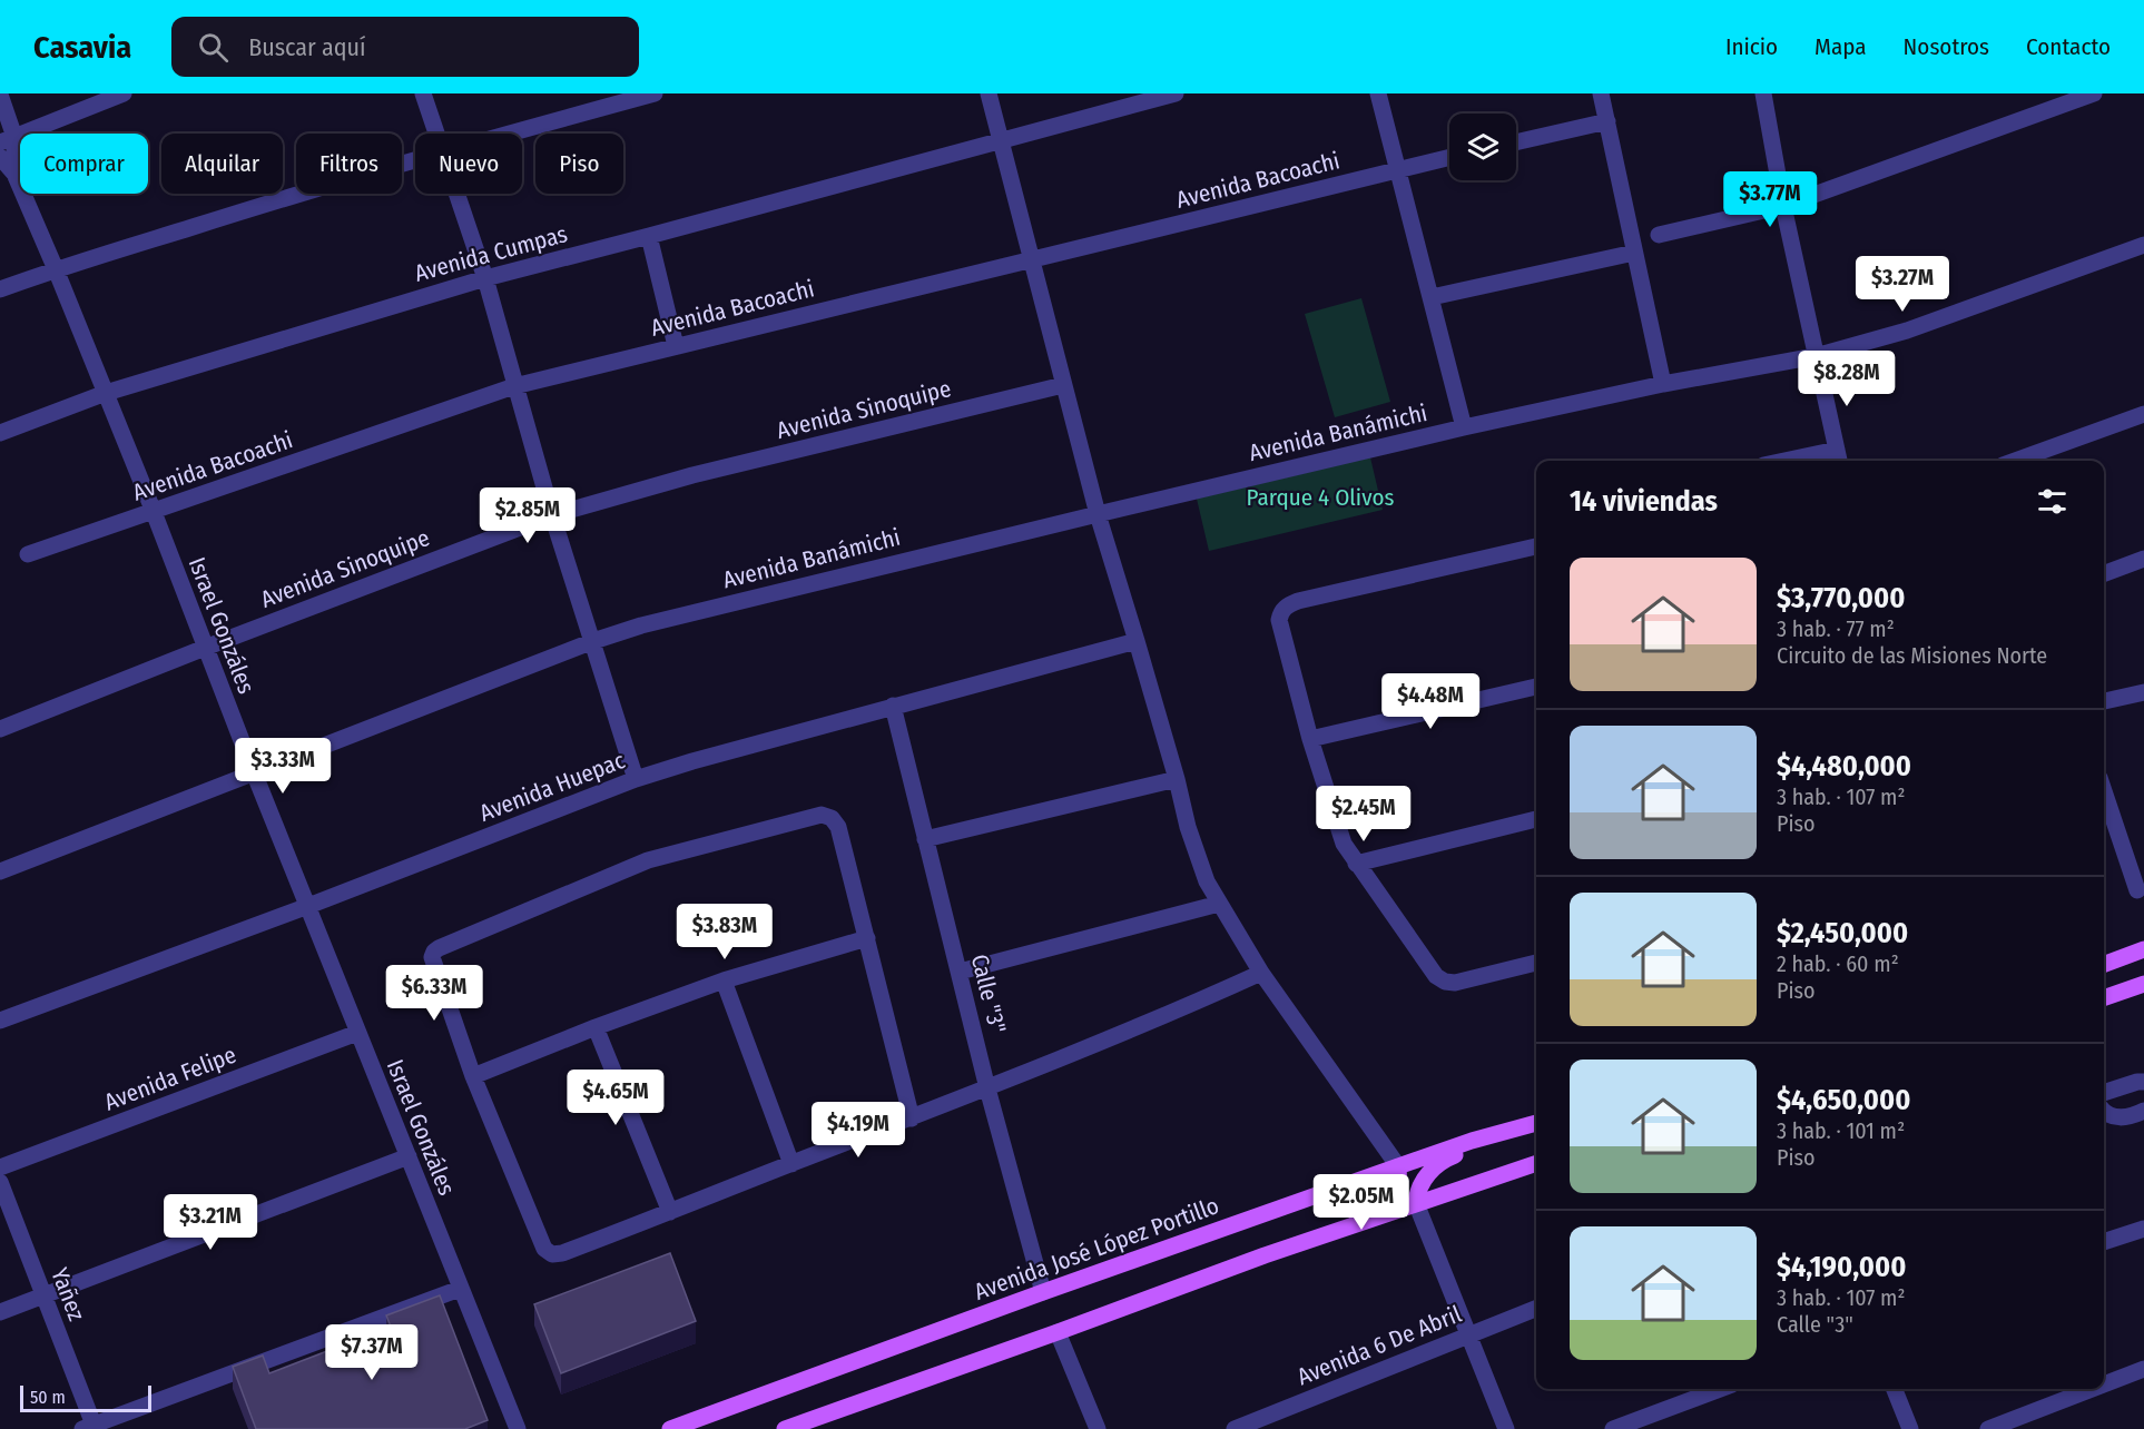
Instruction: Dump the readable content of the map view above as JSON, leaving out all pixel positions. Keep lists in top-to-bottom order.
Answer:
{
  "streets": {
    "main road": ["Avenida José López Portillo"],
    "street": [
      "Avenida Bacoachi",
      "Avenida Cumpas",
      "Avenida Sinoquipe",
      "Avenida Banámichi",
      "Israel Gonzáles",
      "Avenida Huepac",
      "Calle \"3\"",
      "Avenida Felipe",
      "Yañez",
      "Avenida 6 De Abril"
    ]
  },
  "crossings": [
    ["Avenida Bacoachi", "Israel Gonzáles"],
    ["Avenida Cumpas", "Israel Gonzáles"],
    ["Avenida Sinoquipe", "Israel Gonzáles"],
    ["Avenida Banámichi", "Israel Gonzáles"],
    ["Israel Gonzáles", "Avenida Huepac"],
    ["Israel Gonzáles", "Avenida Felipe"],
    ["Avenida Huepac", "Calle \"3\""],
    ["Calle \"3\"", "Avenida José López Portillo"]
  ],
  "parks": ["Parque 4 Olivos"],
  "scale_bar": "50 m",
  "page": {
    "header": "Casavia",
    "search": "Buscar aquí",
    "nav": [
      "Inicio",
      "Mapa",
      "Nosotros",
      "Contacto"
    ],
    "chip": [
      "Comprar",
      "Alquilar",
      "Filtros",
      "Nuevo",
      "Piso"
    ],
    "price": [
      "$3.77M",
      "$3.27M",
      "$8.28M",
      "$2.85M",
      "$4.48M",
      "$3.33M",
      "$2.45M",
      "$3.83M",
      "$6.33M",
      "$4.65M",
      "$4.19M",
      "$2.05M",
      "$3.21M",
      "$7.37M"
    ],
    "heading": "14 viviendas",
    "list": [
      {
        "name": "$3,770,000",
        "note": "3 hab. · 77 m² · Circuito de las Misiones Norte"
      },
      {
        "name": "$4,480,000",
        "note": "3 hab. · 107 m² · Piso"
      },
      {
        "name": "$2,450,000",
        "note": "2 hab. · 60 m² · Piso"
      },
      {
        "name": "$4,650,000",
        "note": "3 hab. · 101 m² · Piso"
      },
      {
        "name": "$4,190,000",
        "note": "3 hab. · 107 m² · Calle \"3\""
      }
    ],
    "scale": "50 m"
  }
}
